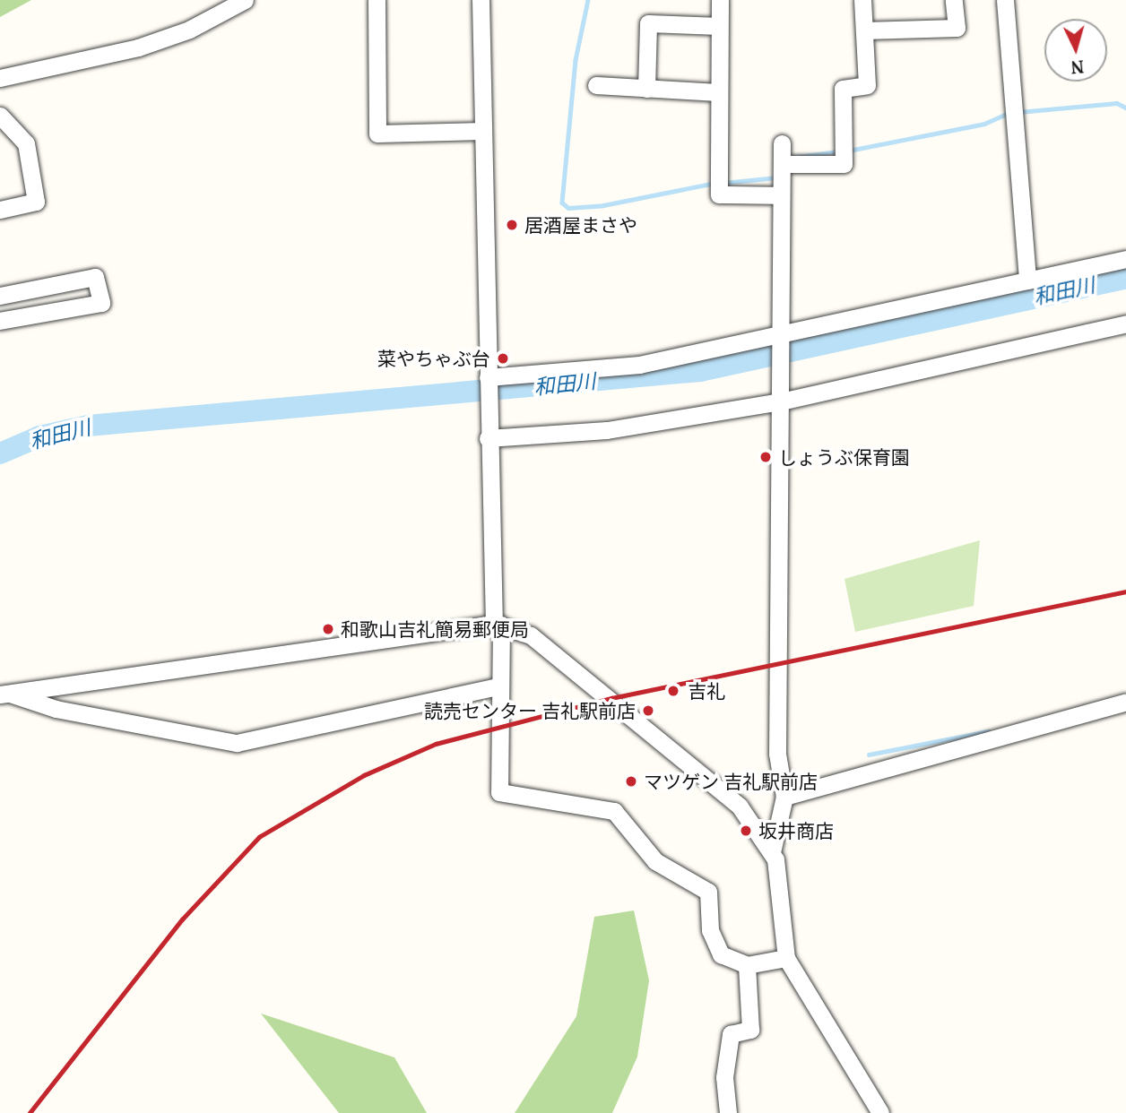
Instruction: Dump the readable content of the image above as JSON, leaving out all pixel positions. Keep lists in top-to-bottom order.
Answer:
{
  "water": ["和田川"],
  "places": [
    "居酒屋まさや",
    "菜やちゃぶ台",
    "しょうぶ保育園",
    "和歌山吉礼簡易郵便局",
    "吉礼",
    "読売センター 吉礼駅前店",
    "マツゲン 吉礼駅前店",
    "坂井商店"
  ],
  "north": "bottom"
}
